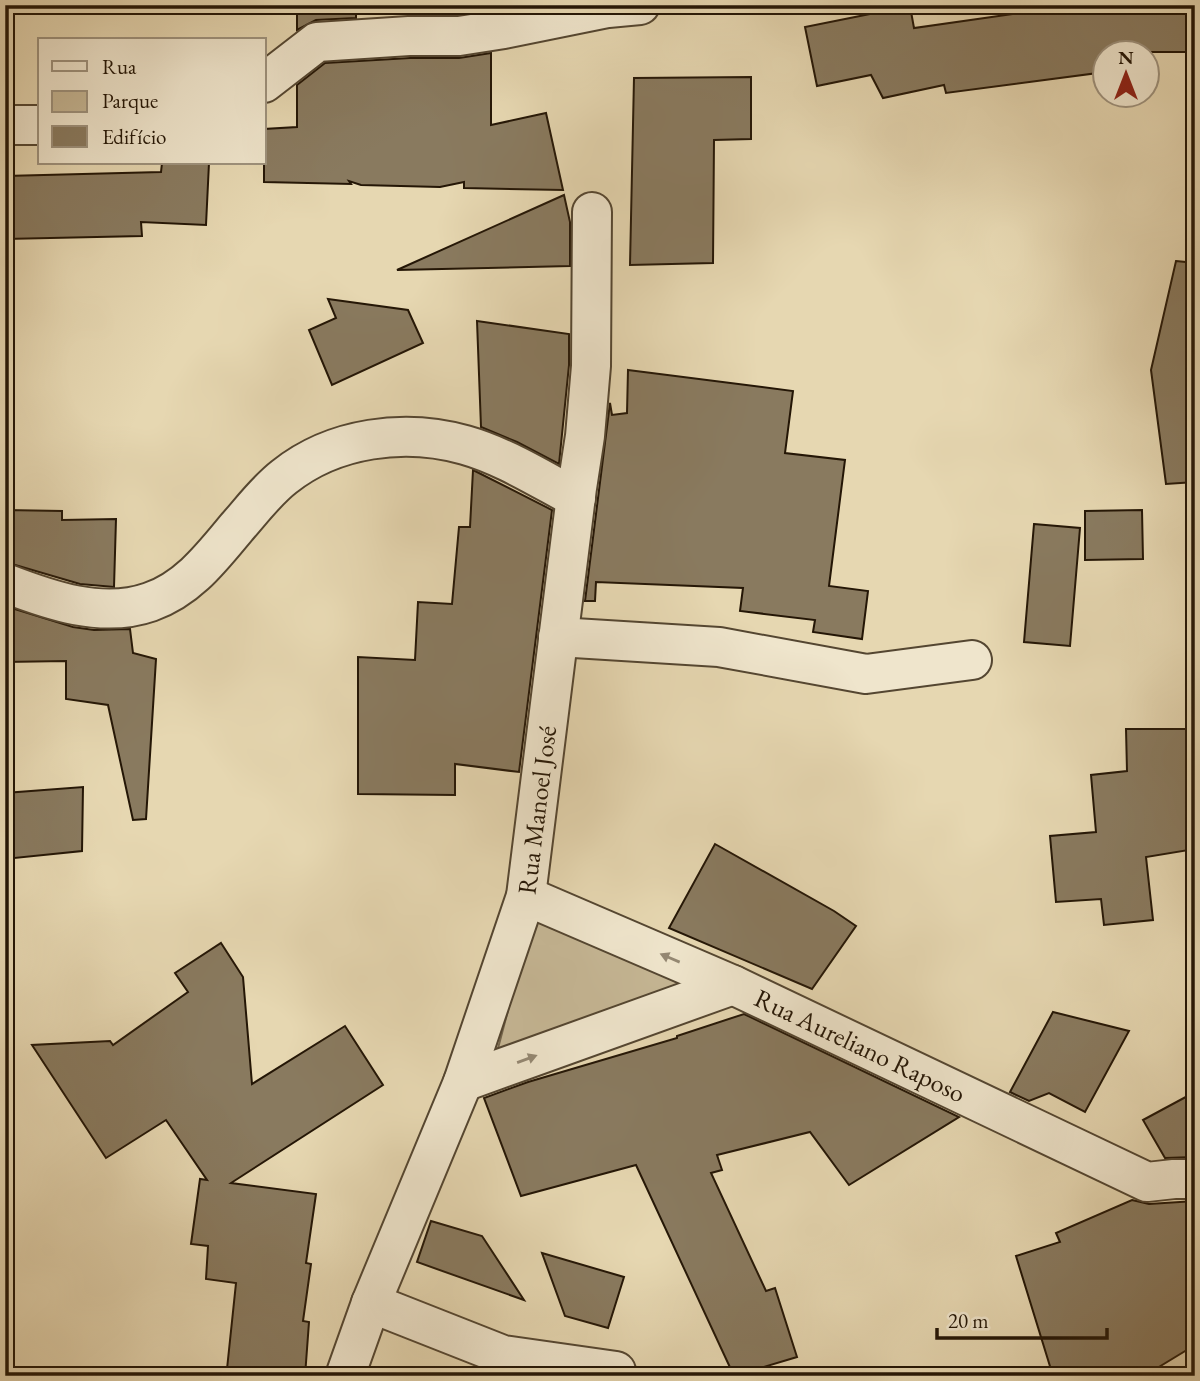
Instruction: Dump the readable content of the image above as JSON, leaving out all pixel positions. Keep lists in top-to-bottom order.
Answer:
{
  "streets": {
    "street": ["Rua Manoel José", "Rua Aureliano Raposo"]
  },
  "crossings": [
    ["Rua Manoel José", "Rua Aureliano Raposo"]
  ],
  "legend": ["Rua", "Parque", "Edifício"],
  "scale_bar": "20 m",
  "north": "top"
}
